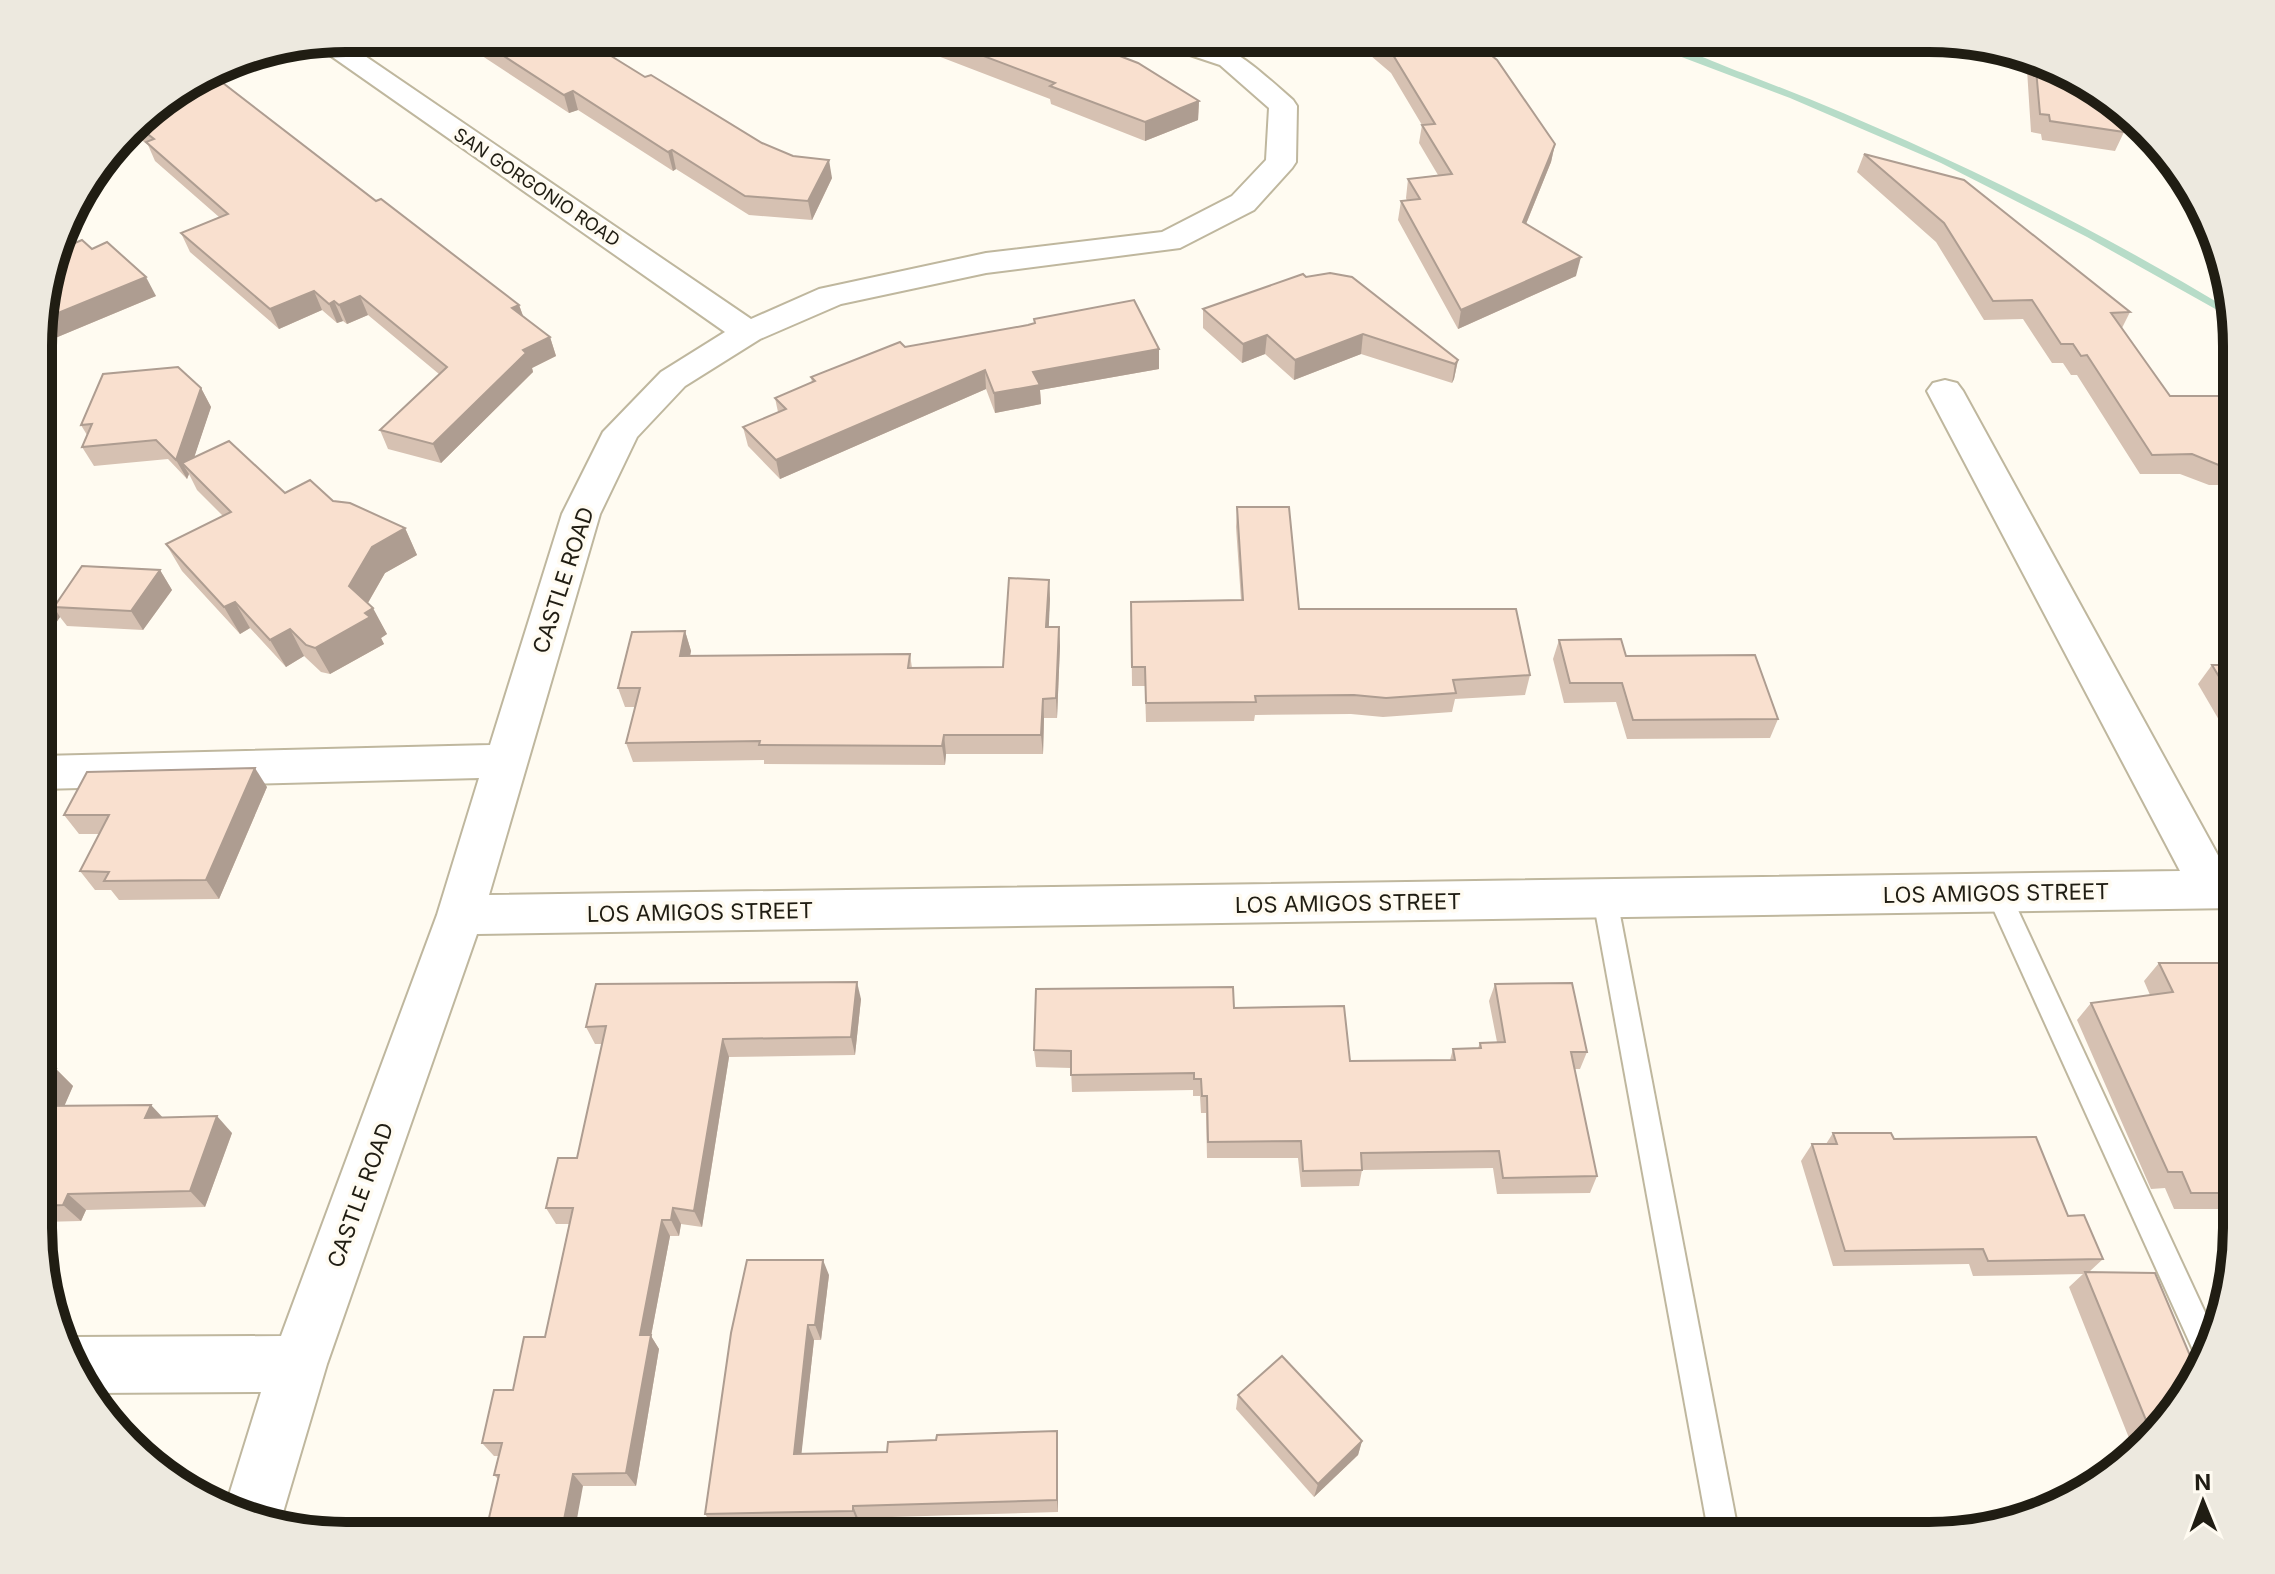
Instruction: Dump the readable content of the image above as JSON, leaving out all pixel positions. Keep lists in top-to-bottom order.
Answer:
{
  "streets": {
    "street": ["SAN GORGONIO ROAD", "CASTLE ROAD", "LOS AMIGOS STREET"]
  },
  "crossings": [
    ["SAN GORGONIO ROAD", "CASTLE ROAD"],
    ["CASTLE ROAD", "LOS AMIGOS STREET"]
  ],
  "north": "top"
}
